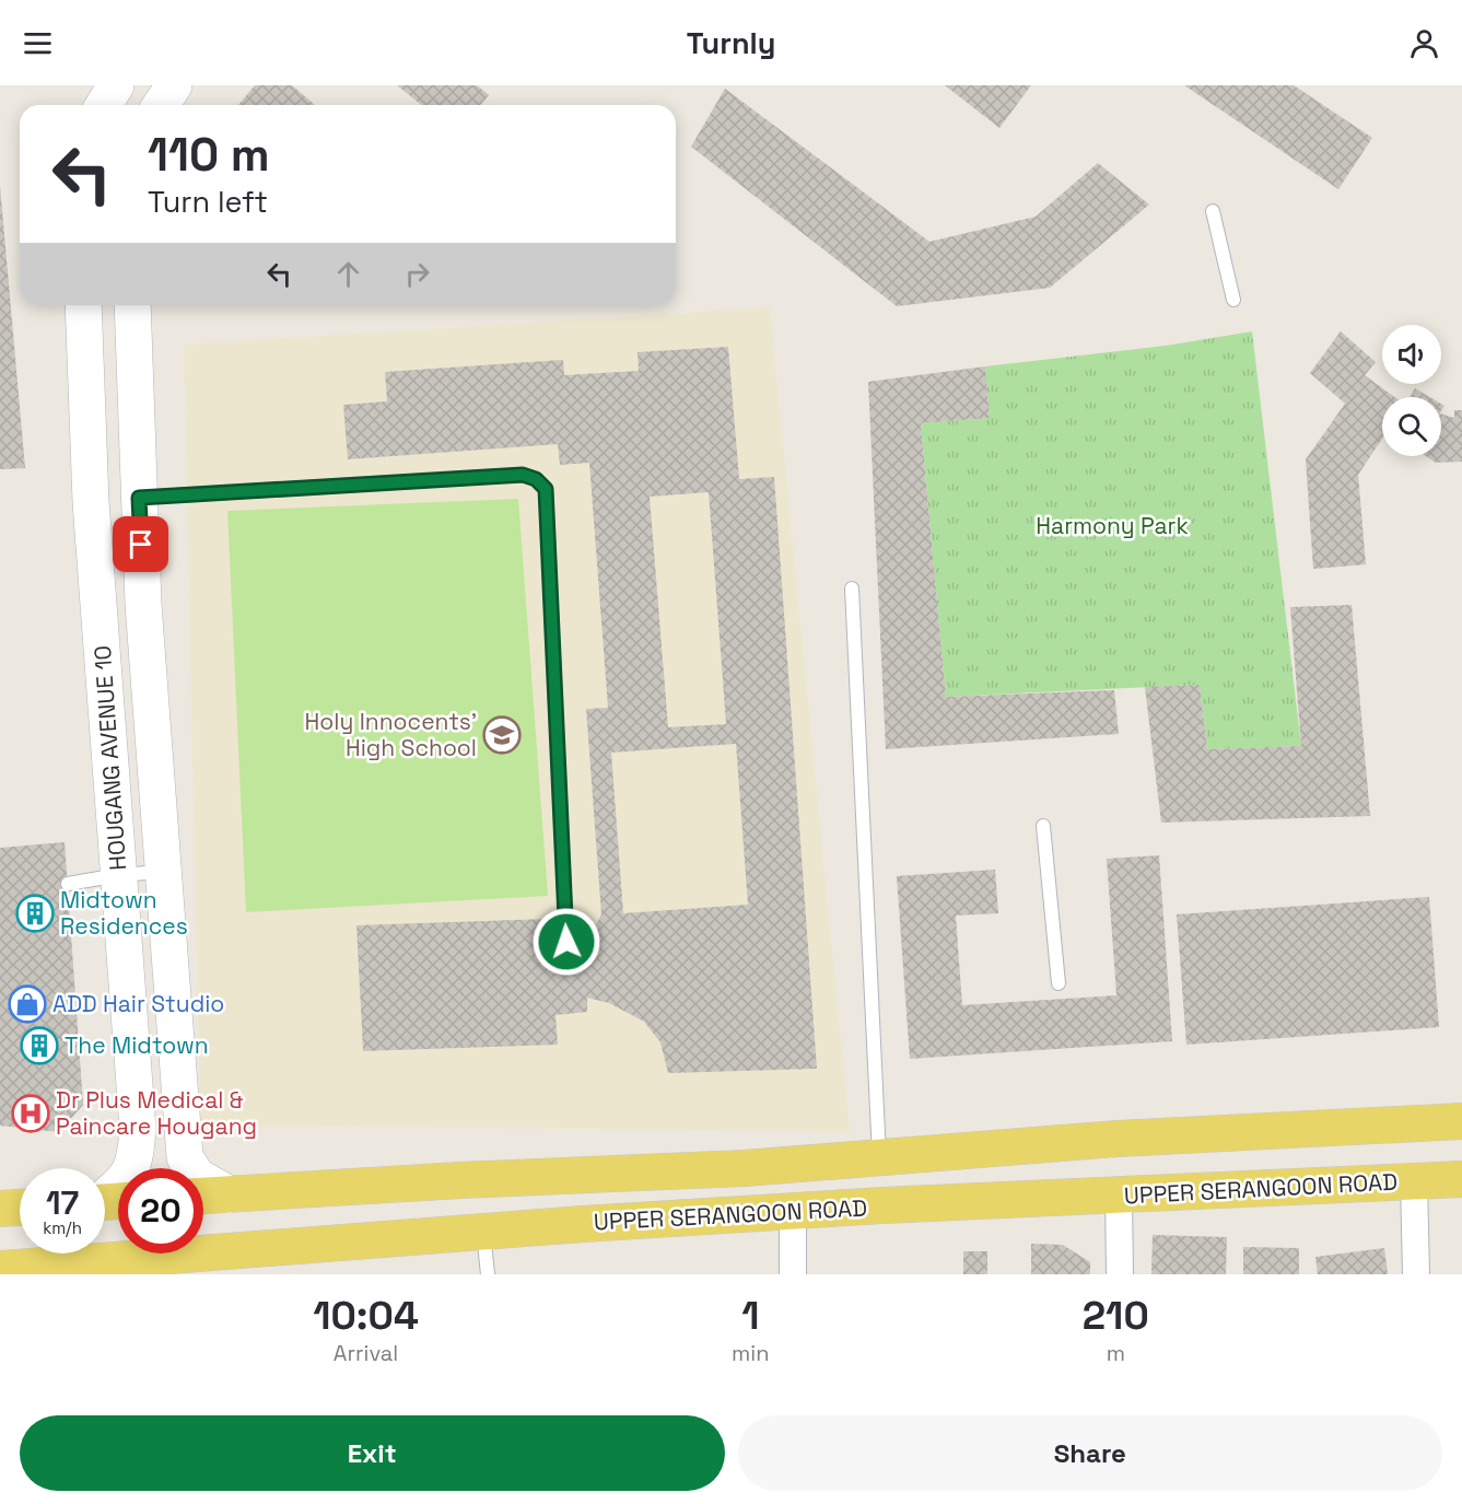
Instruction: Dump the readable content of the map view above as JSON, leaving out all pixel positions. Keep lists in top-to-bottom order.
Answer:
{
  "streets": {
    "main road": ["HOUGANG AVENUE 10", "UPPER SERANGOON ROAD"]
  },
  "crossings": [
    ["HOUGANG AVENUE 10", "UPPER SERANGOON ROAD"]
  ],
  "parks": ["Harmony Park"],
  "places": {
    "school or university": ["Holy Innocents' High School"],
    "building": ["Midtown Residences", "The Midtown"],
    "shop": ["ADD Hair Studio"],
    "hospital": ["Dr Plus Medical & Paincare Hougang"]
  },
  "page": {
    "header": "Turnly",
    "turn": ["110 m", "Turn left"],
    "speed": "17 km/h",
    "limit": "20",
    "eta": [
      "10:04",
      "Arrival",
      "1",
      "min",
      "210",
      "m"
    ],
    "buttons": ["Exit", "Share"]
  }
}
